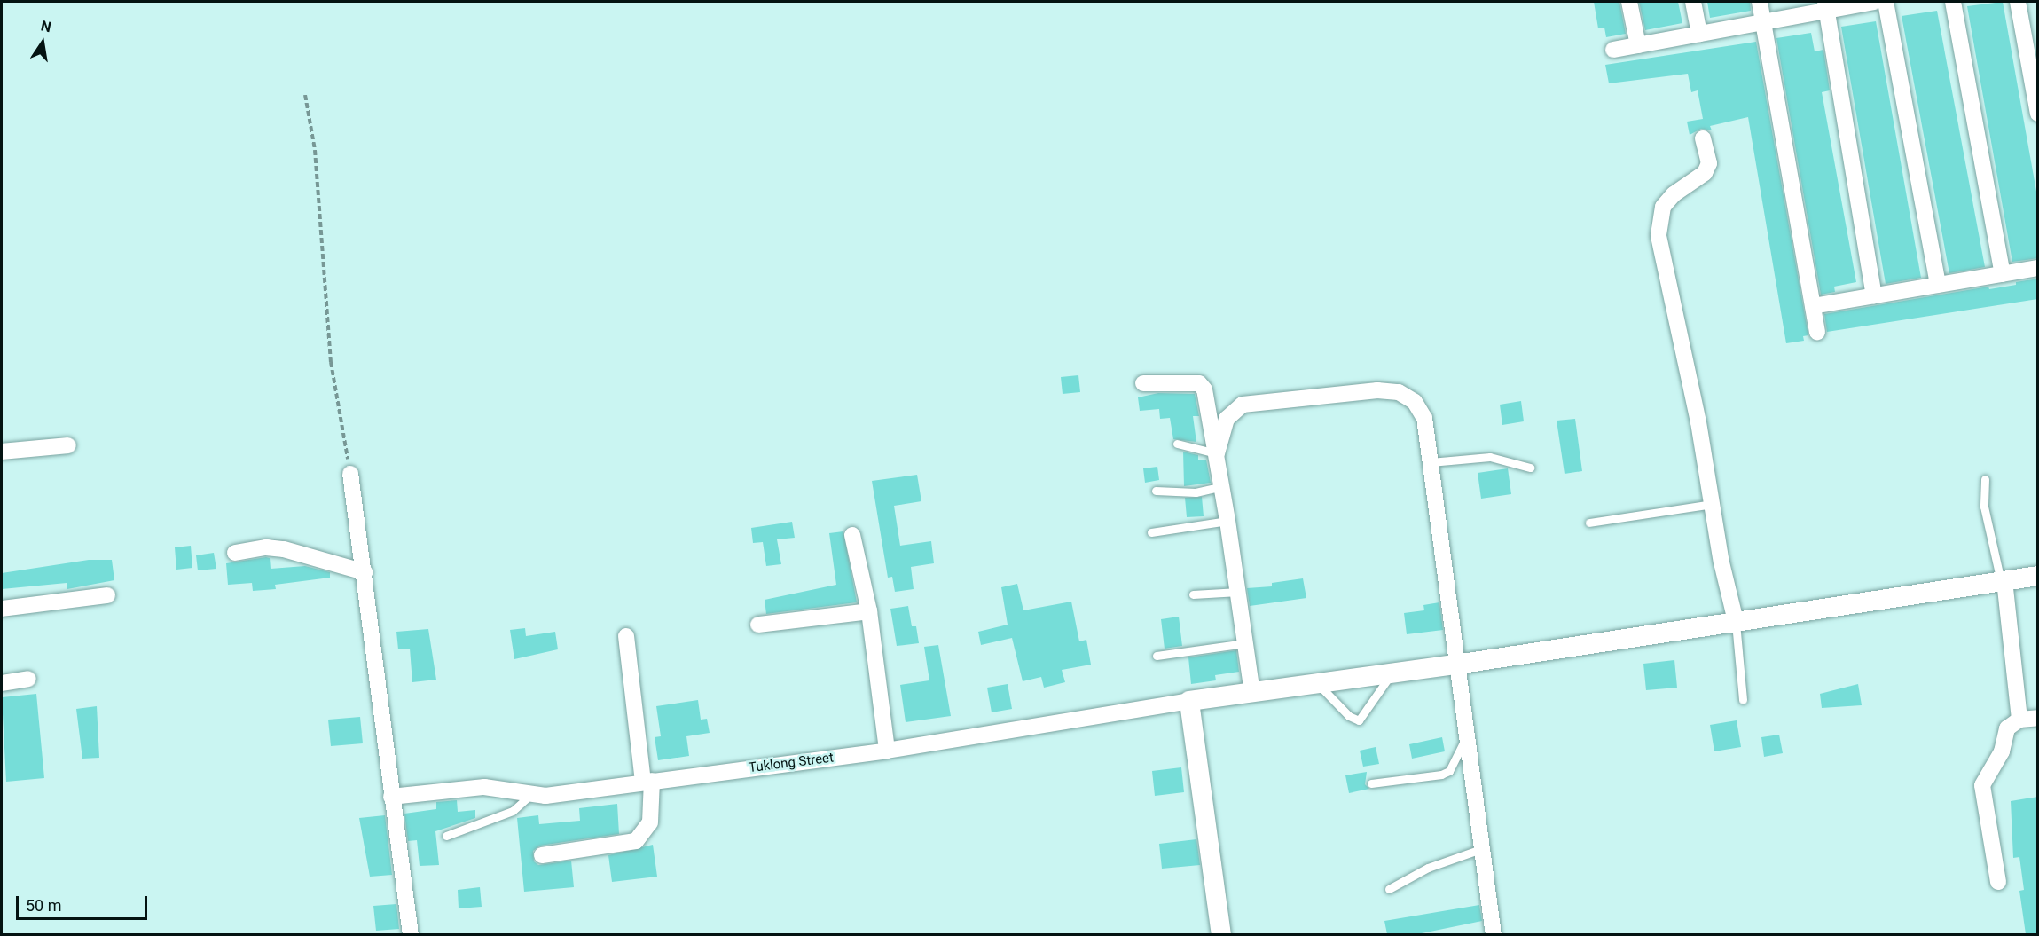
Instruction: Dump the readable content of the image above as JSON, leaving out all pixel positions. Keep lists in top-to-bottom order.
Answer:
{
  "streets": {
    "street": ["Tuklong Street"]
  },
  "scale_bar": "50 m",
  "north": "top"
}
